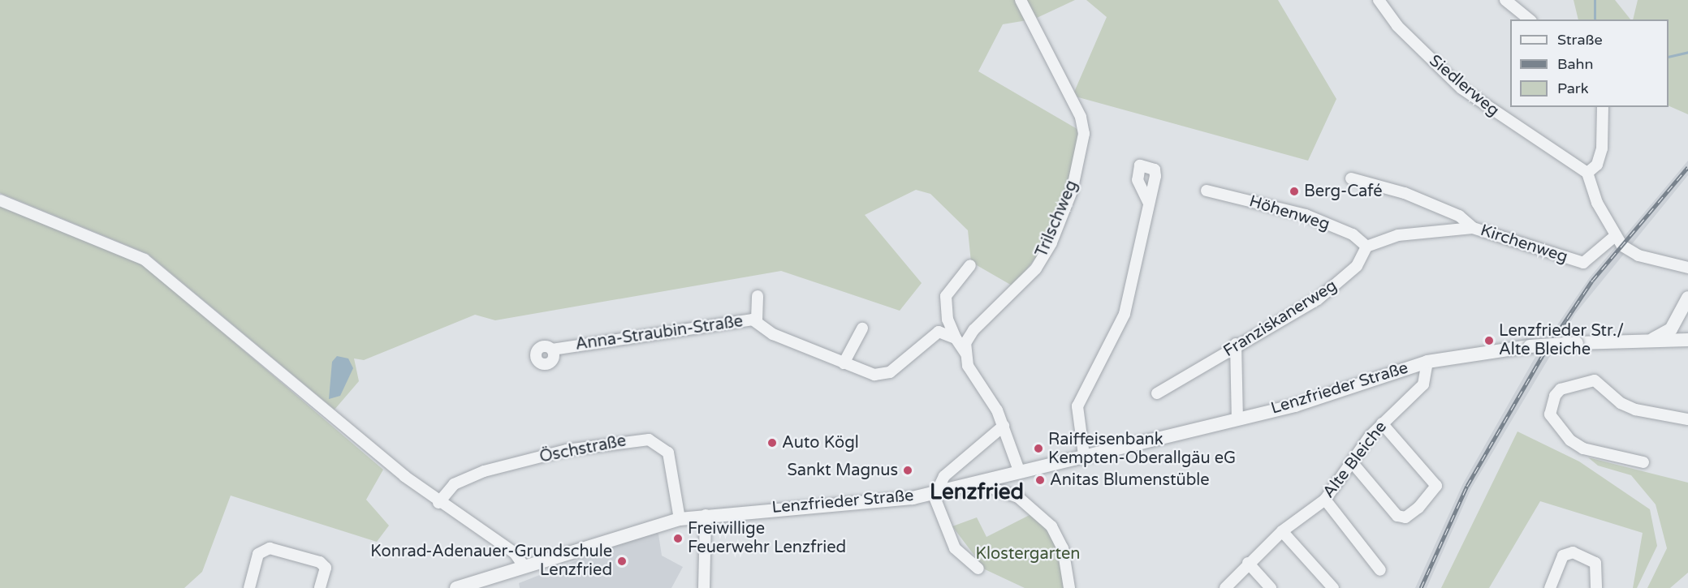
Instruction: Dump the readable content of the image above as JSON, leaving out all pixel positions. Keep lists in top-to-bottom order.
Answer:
{
  "streets": {
    "street": [
      "Siedlerweg",
      "Höhenweg",
      "Trilschweg",
      "Kirchenweg",
      "Franziskanerweg",
      "Anna-Straubin-Straße",
      "Lenzfrieder Straße",
      "Öschstraße",
      "Alte Bleiche"
    ]
  },
  "crossings": [
    ["Höhenweg", "Kirchenweg"],
    ["Höhenweg", "Franziskanerweg"],
    ["Kirchenweg", "Franziskanerweg"],
    ["Lenzfrieder Straße", "Öschstraße"],
    ["Lenzfrieder Straße", "Alte Bleiche"]
  ],
  "districts": ["Lenzfried"],
  "parks": ["Klostergarten"],
  "places": [
    "Berg-Café",
    "Lenzfrieder Str./ Alte Bleiche",
    "Auto Kögl",
    "Raiffeisenbank Kempten-Oberallgäu eG",
    "Sankt Magnus",
    "Anitas Blumenstüble",
    "Freiwillige Feuerwehr Lenzfried",
    "Konrad-Adenauer-Grundschule Lenzfried"
  ],
  "legend": ["Straße", "Bahn", "Park"]
}
